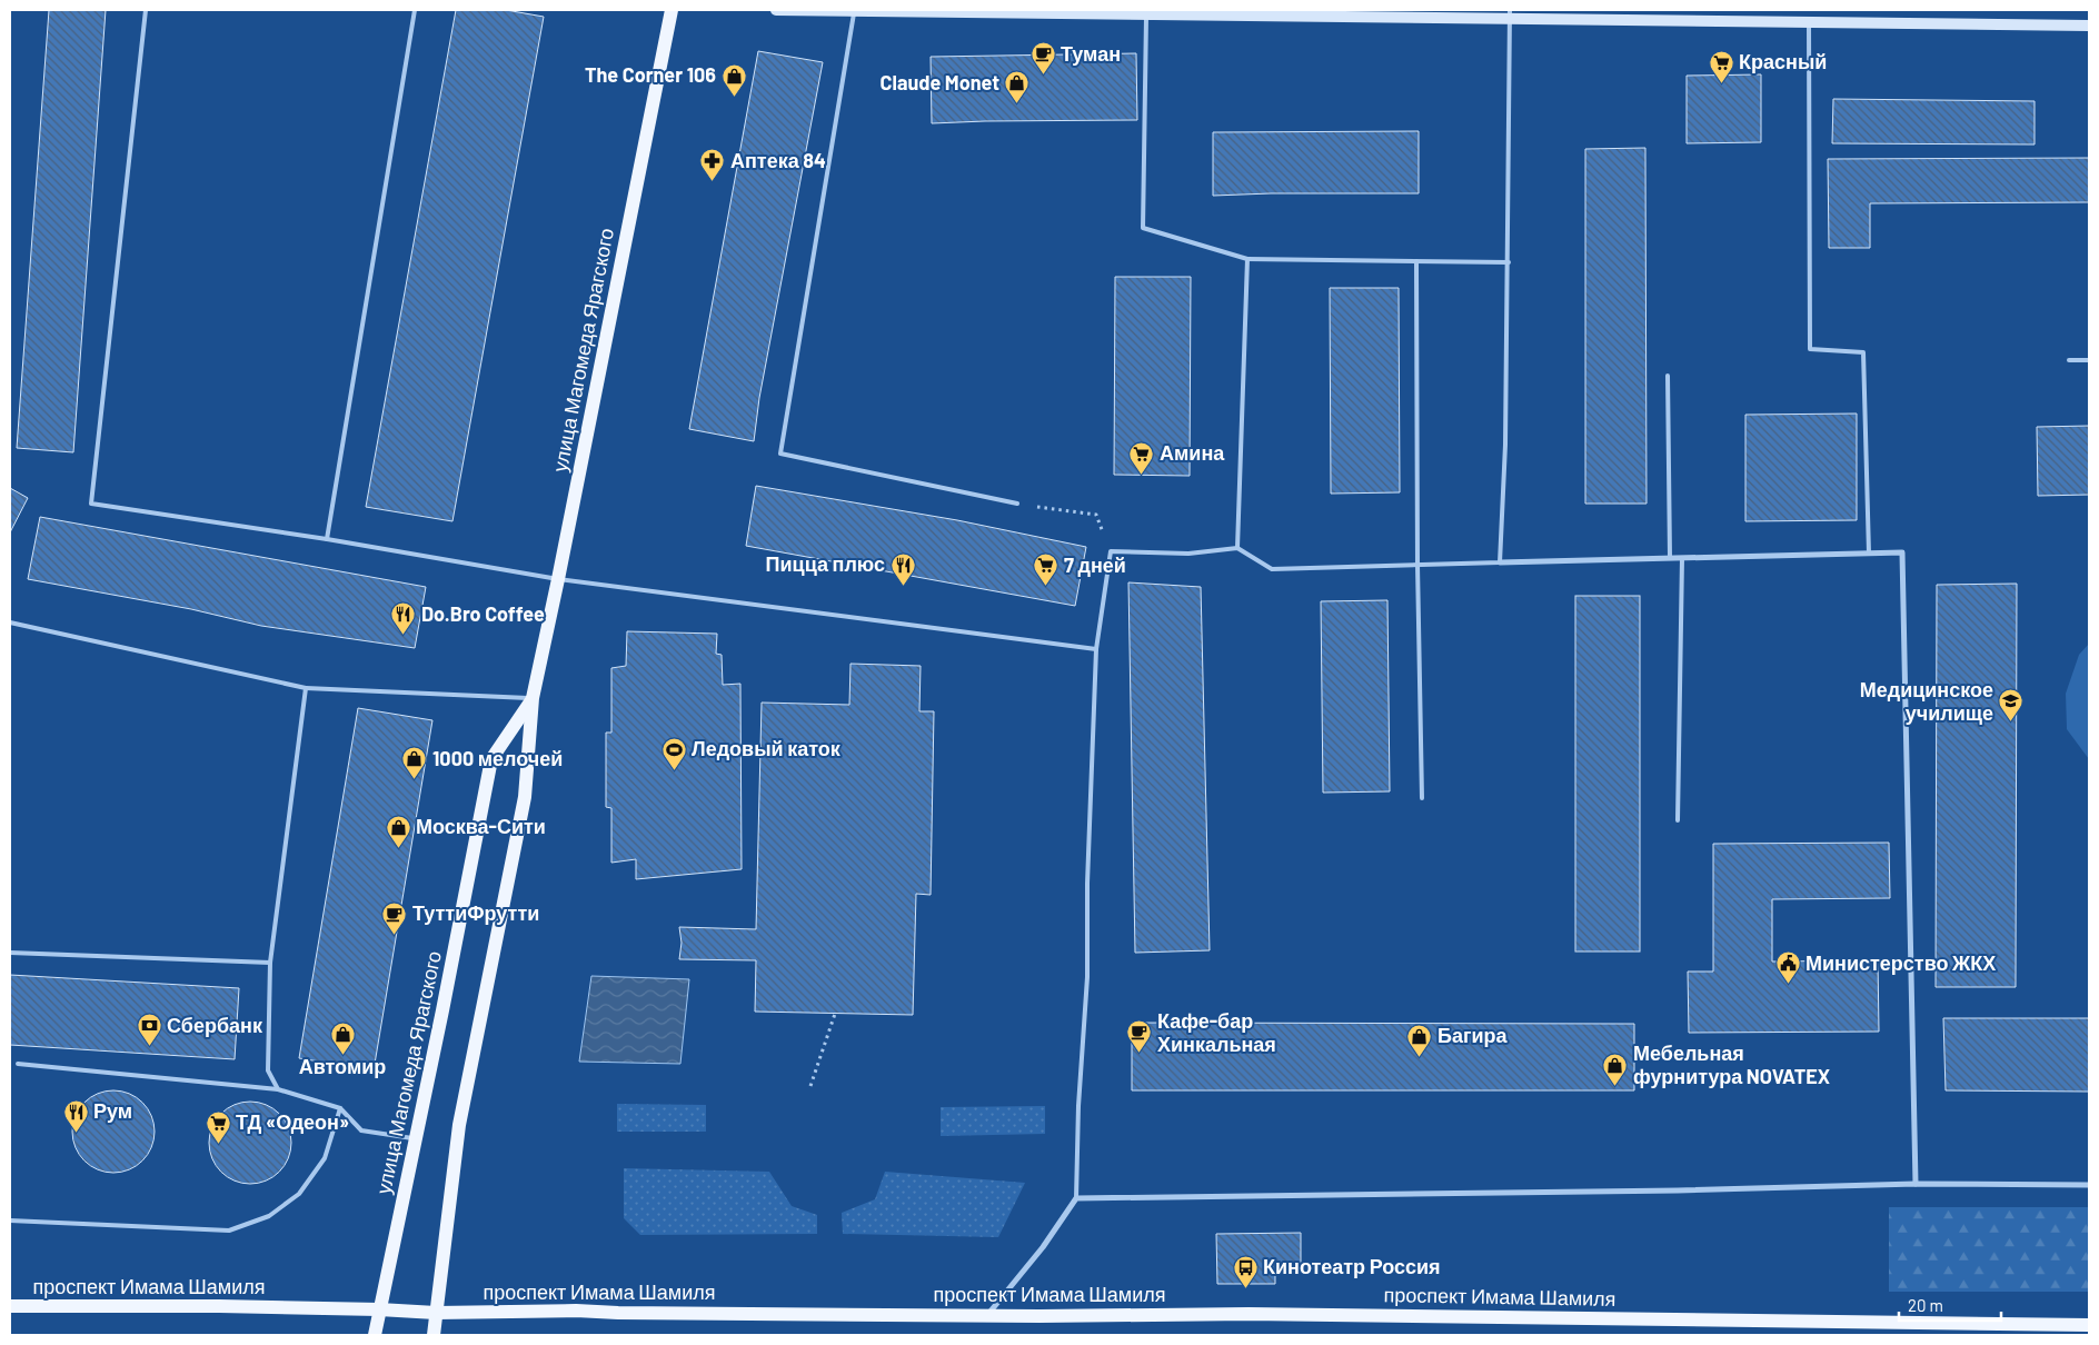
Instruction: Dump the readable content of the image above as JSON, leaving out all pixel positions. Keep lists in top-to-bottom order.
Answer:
{
  "streets": {
    "main road": ["улица Магомеда Ярагского", "проспект Имама Шамиля"]
  },
  "crossings": [
    ["улица Магомеда Ярагского", "проспект Имама Шамиля"]
  ],
  "places": {
    "cafe": ["Туман", "ТуттиФрутти", "Кафе-бар Хинкальная"],
    "supermarket": [
      "Красный",
      "Амина",
      "7 дней",
      "ТД «Одеон»"
    ],
    "shop": [
      "The Corner 106",
      "Claude Monet",
      "1000 мелочей",
      "Москва-Сити",
      "Автомир",
      "Багира",
      "Мебельная фурнитура NOVATEX"
    ],
    "pharmacy": ["Аптека 84"],
    "restaurant": ["Пицца плюс", "Do.Bro Coffee", "Рум"],
    "school or university": ["Медицинское училище"],
    "sports": ["Ледовый каток"],
    "public building": ["Министерство ЖКХ"],
    "bank": ["Сбербанк"],
    "bus stop": ["Кинотеатр Россия"]
  },
  "scale_bar": "20 m"
}
